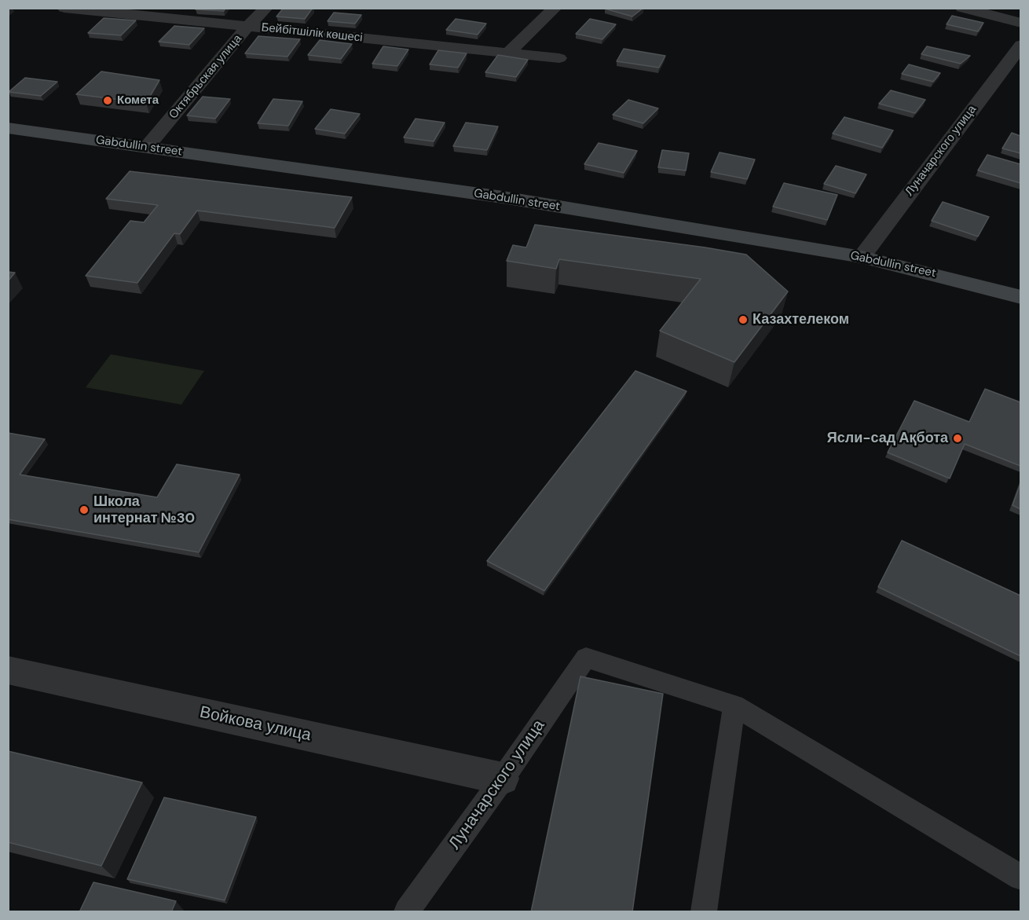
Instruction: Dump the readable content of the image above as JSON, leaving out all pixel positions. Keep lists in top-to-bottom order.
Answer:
{
  "streets": {
    "street": [
      "Бейбітшілік көшесі",
      "Октябрьская улица",
      "Gabdullin street",
      "Луначарского улица",
      "Войкова улица"
    ]
  },
  "crossings": [
    ["Бейбітшілік көшесі", "Октябрьская улица"],
    ["Октябрьская улица", "Gabdullin street"],
    ["Gabdullin street", "Луначарского улица"],
    ["Луначарского улица", "Войкова улица"]
  ],
  "places": [
    "Комета",
    "Казахтелеком",
    "Ясли-сад Ақбота",
    "Школа интернат №30"
  ]
}
